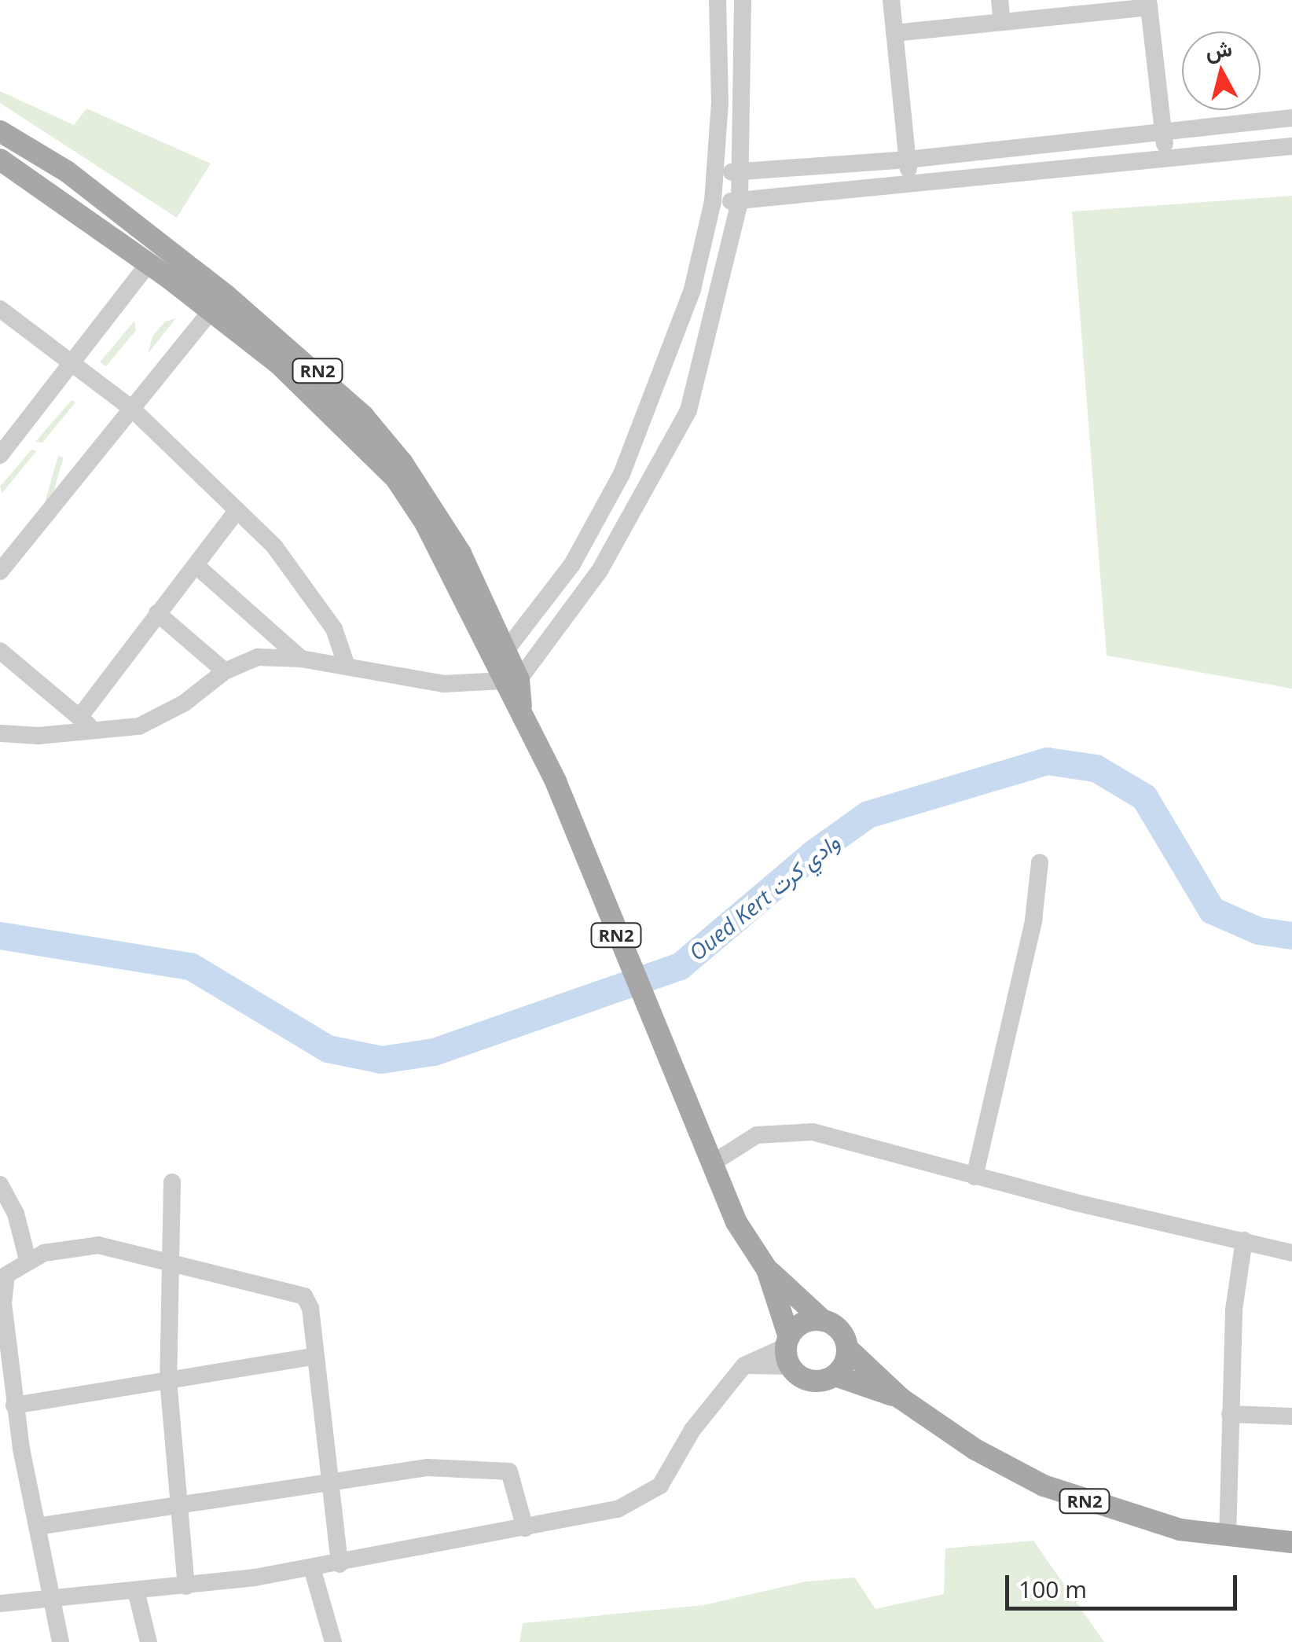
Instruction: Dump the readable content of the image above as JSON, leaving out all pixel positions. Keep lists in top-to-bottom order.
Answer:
{
  "streets": {
    "main road": ["RN2"]
  },
  "water": ["Oued Kert وادي كرت"],
  "scale_bar": "100 m",
  "north": "top"
}
